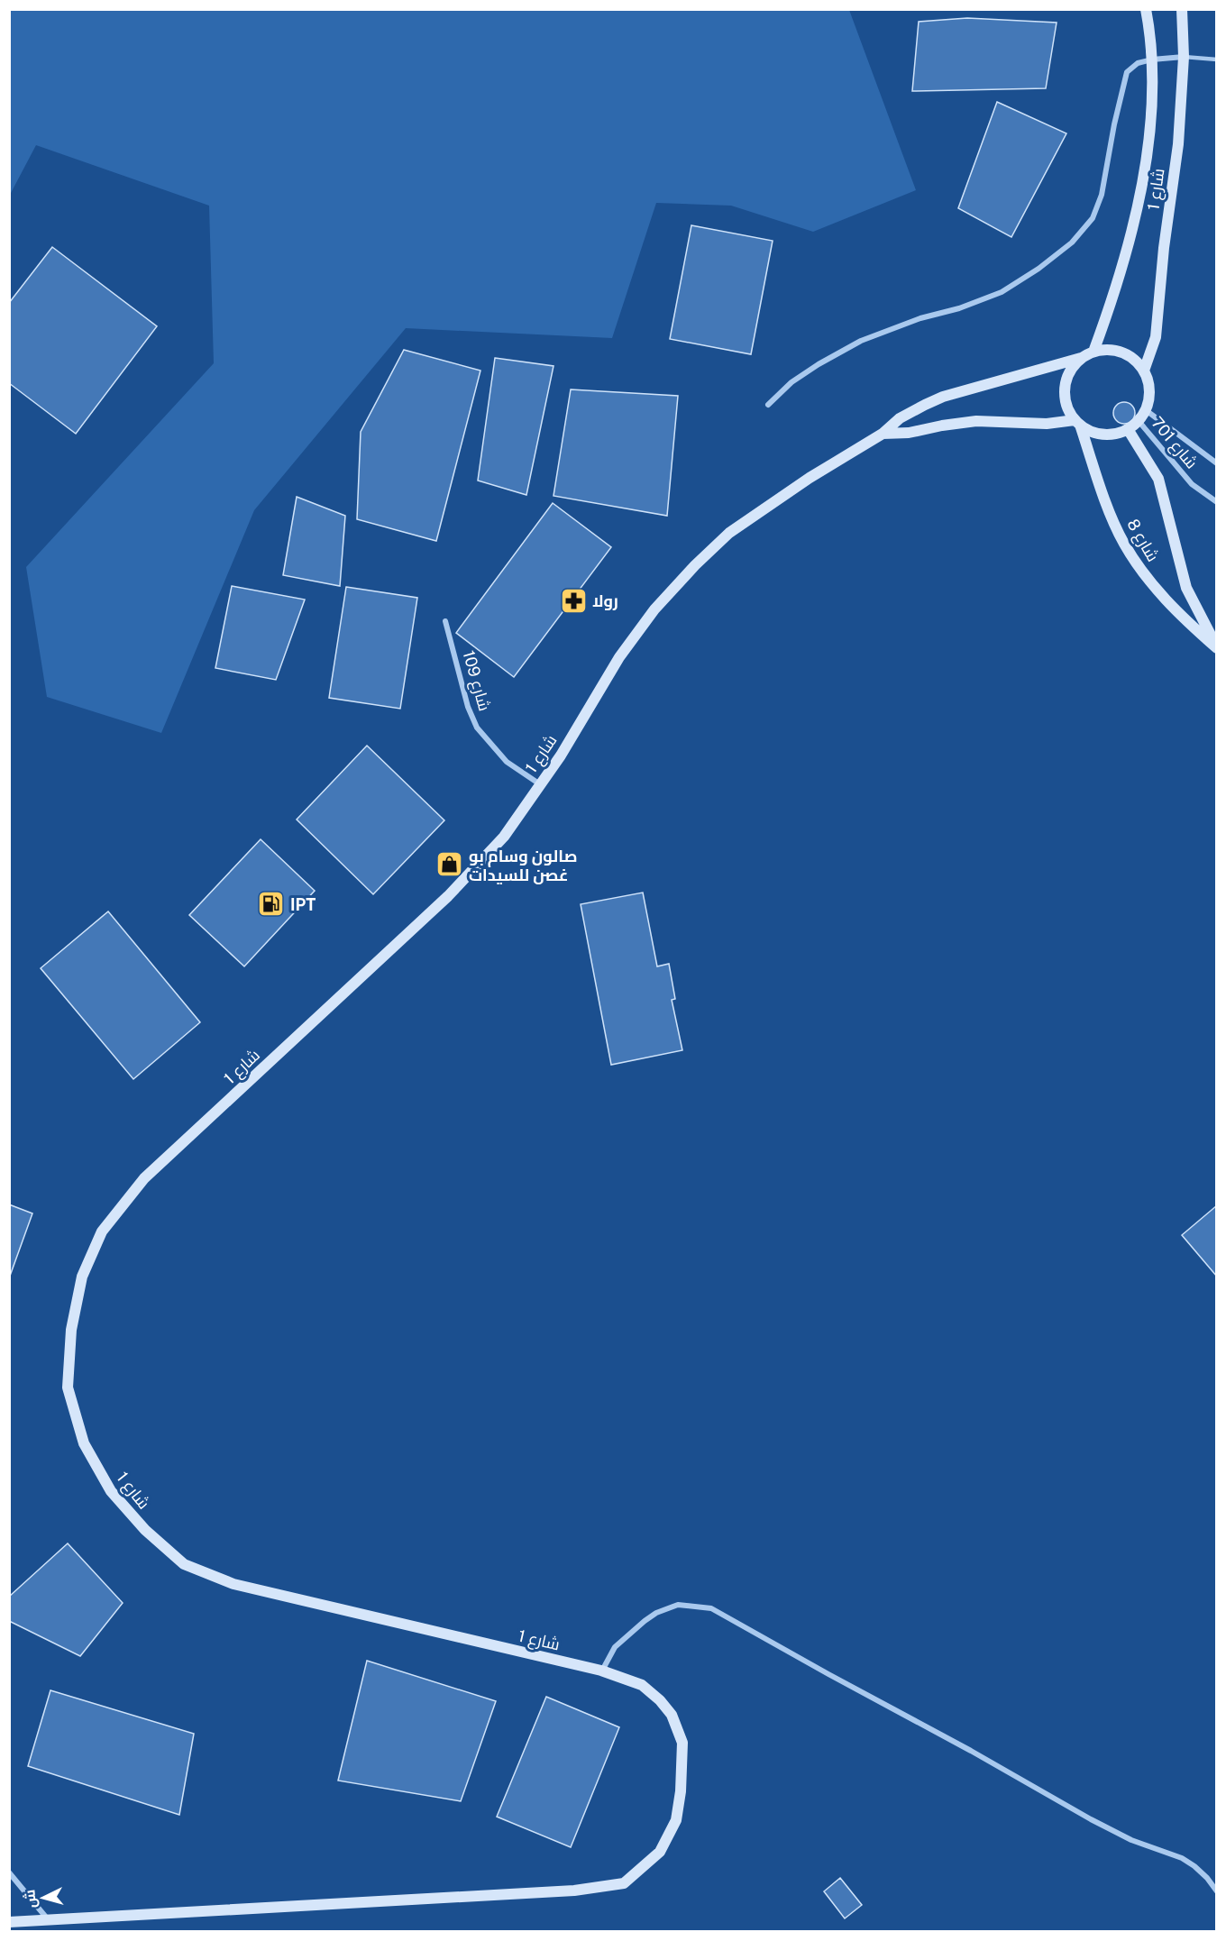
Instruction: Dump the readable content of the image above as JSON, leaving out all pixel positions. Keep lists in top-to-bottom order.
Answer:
{
  "streets": {
    "main road": ["شارع 1", "شارع 8"],
    "street": ["شارع 701", "شارع 109"]
  },
  "crossings": [
    ["شارع 1", "شارع 701"],
    ["شارع 1", "شارع 8"],
    ["شارع 1", "شارع 109"],
    ["شارع 701", "شارع 8"]
  ],
  "places": {
    "pharmacy": ["رولا"],
    "shop": ["صالون وسام بو غصن للسيدات"],
    "fuel station": ["IPT"]
  },
  "north": "left"
}
